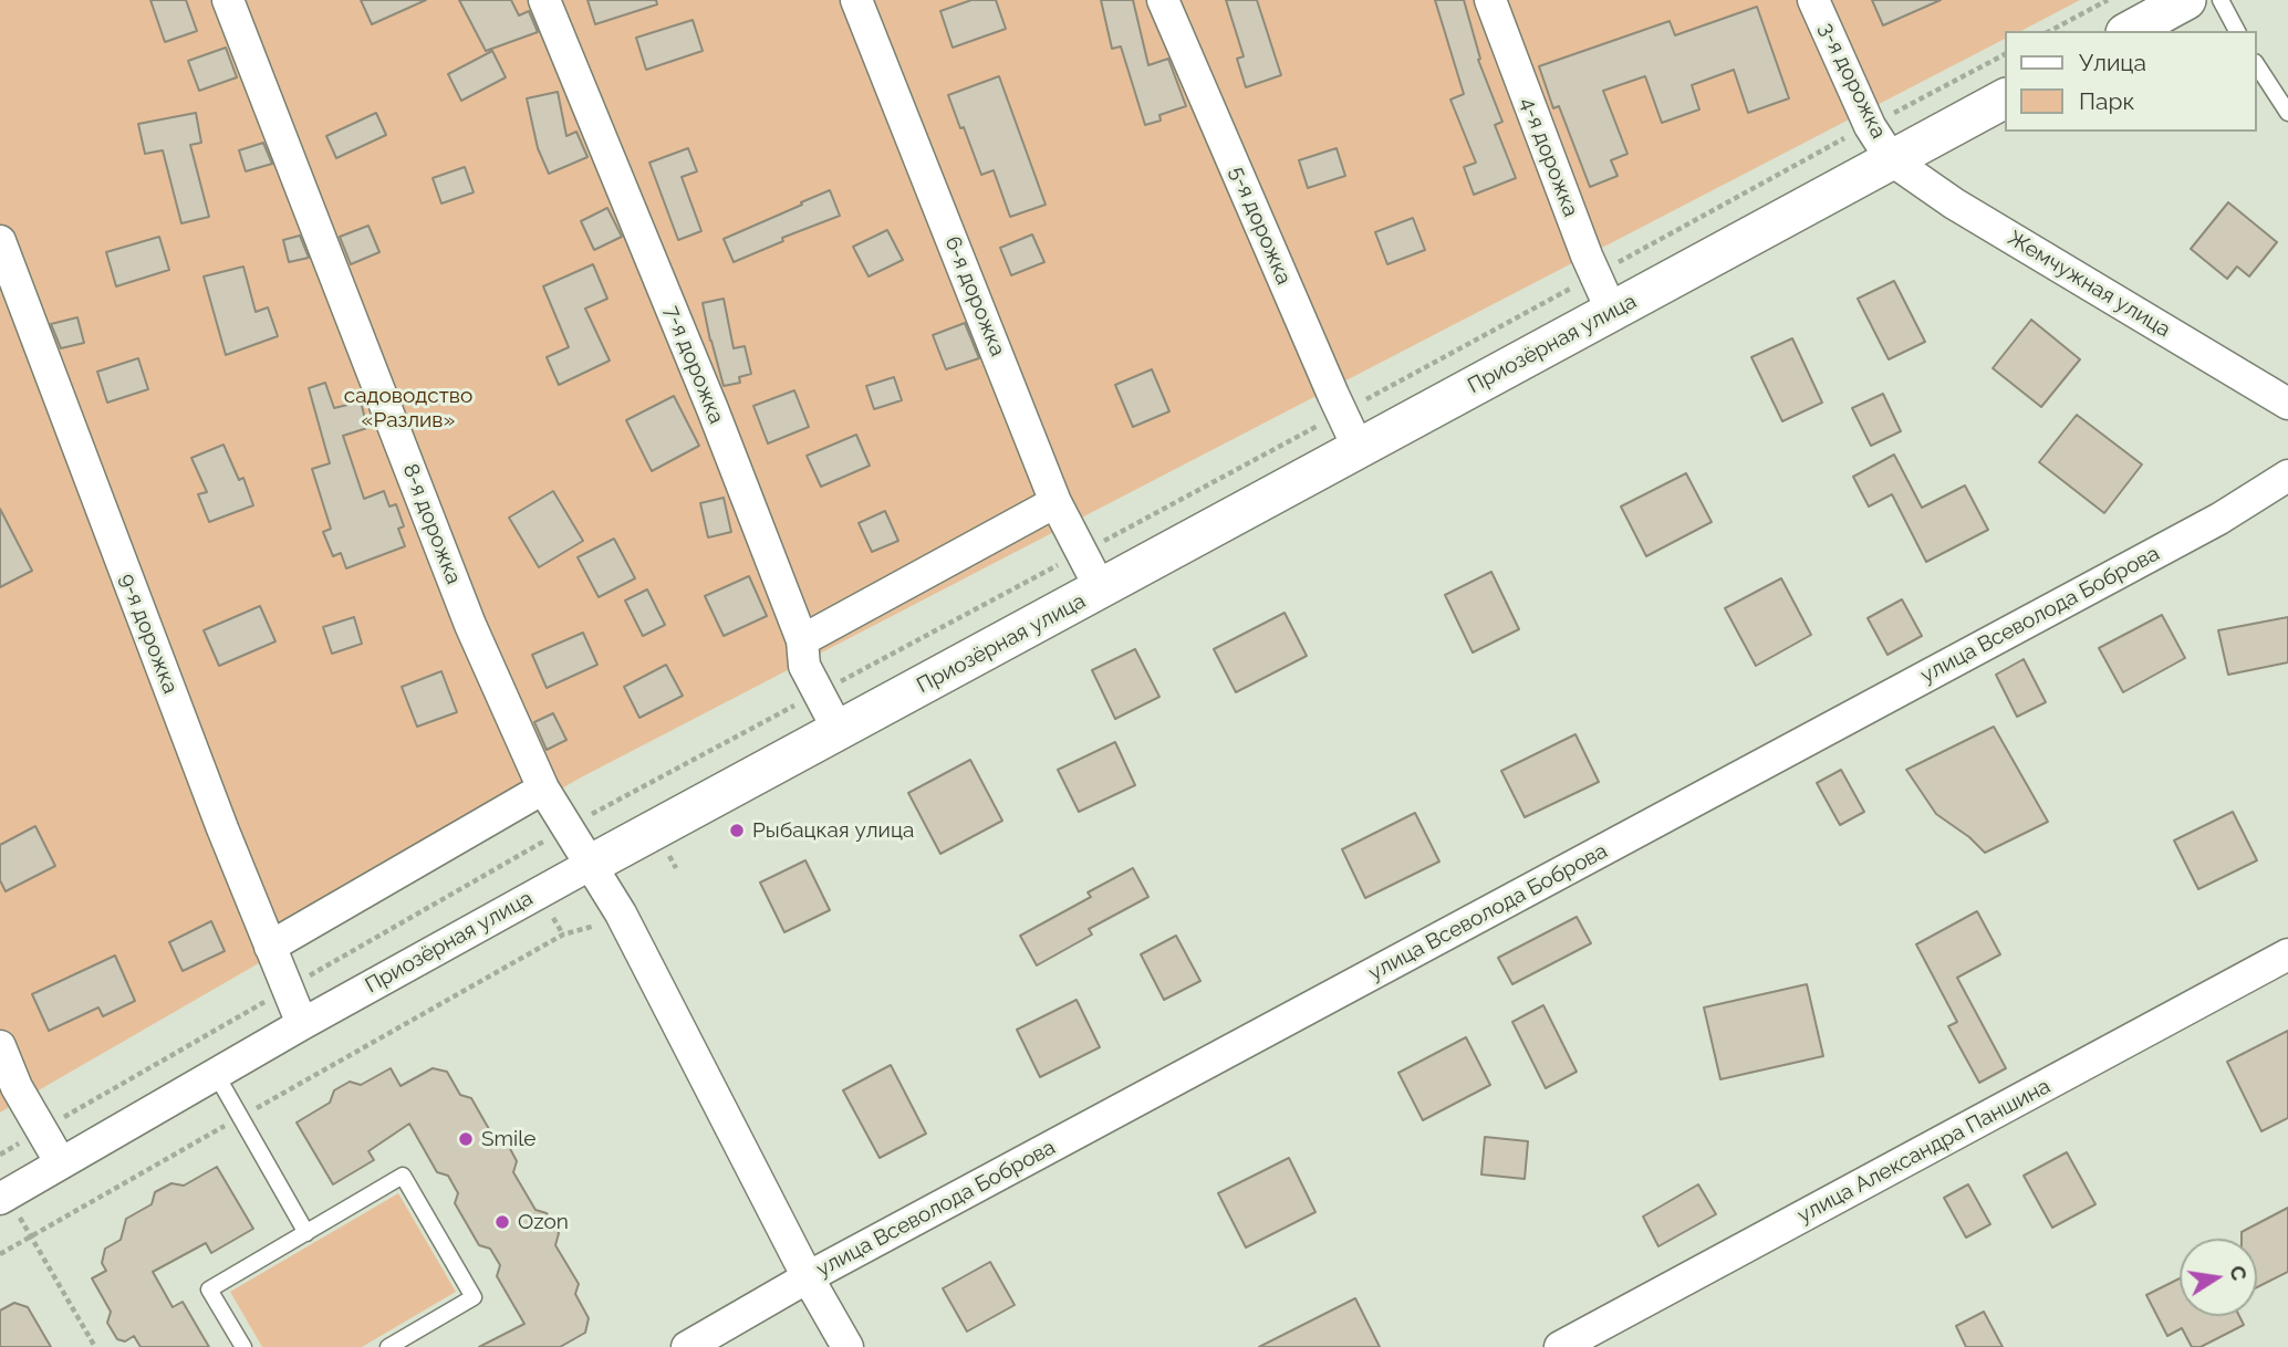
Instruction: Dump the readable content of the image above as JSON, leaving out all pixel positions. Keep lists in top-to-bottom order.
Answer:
{
  "streets": {
    "street": [
      "3-я дорожка",
      "4-я дорожка",
      "5-я дорожка",
      "Жемчужная улица",
      "6-я дорожка",
      "Приозёрная улица",
      "7-я дорожка",
      "8-я дорожка",
      "улица Всеволода Боброва",
      "9-я дорожка",
      "улица Александра Паншина"
    ]
  },
  "crossings": [
    ["3-я дорожка", "Жемчужная улица"],
    ["3-я дорожка", "Приозёрная улица"],
    ["4-я дорожка", "Приозёрная улица"],
    ["5-я дорожка", "Приозёрная улица"],
    ["Жемчужная улица", "Приозёрная улица"],
    ["6-я дорожка", "Приозёрная улица"],
    ["Приозёрная улица", "7-я дорожка"],
    ["Приозёрная улица", "8-я дорожка"],
    ["Приозёрная улица", "9-я дорожка"]
  ],
  "parks": ["садоводство «Разлив»"],
  "places": ["Рыбацкая улица", "Smile", "Ozon"],
  "legend": ["Улица", "Парк"],
  "north": "right"
}
